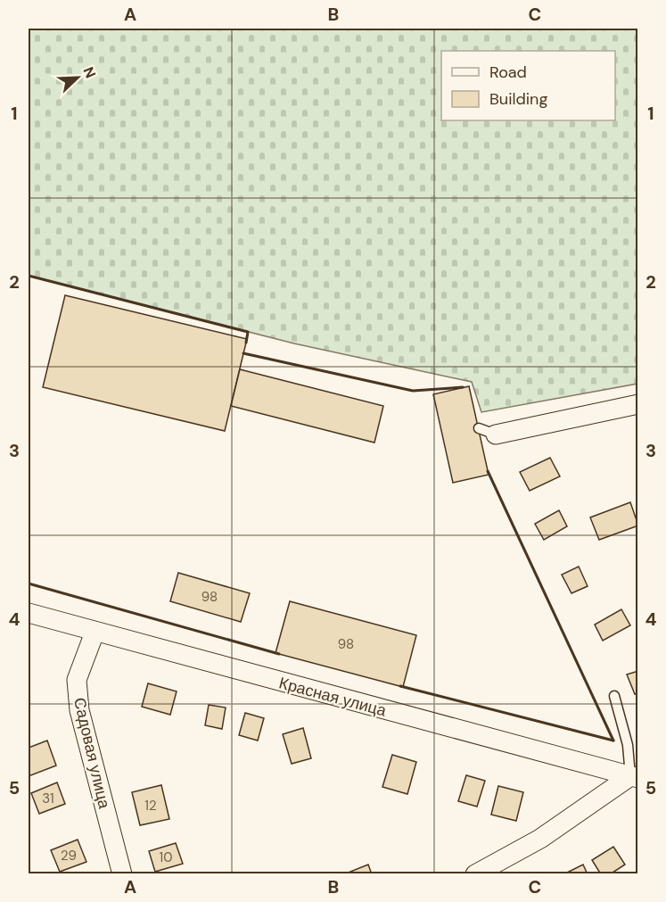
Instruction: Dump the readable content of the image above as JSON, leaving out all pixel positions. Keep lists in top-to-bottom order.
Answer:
{
  "streets": {
    "street": ["Красная улица", "Садовая улица"]
  },
  "crossings": [
    ["Красная улица", "Садовая улица"]
  ],
  "house_numbers": [
    "98",
    "98",
    "31",
    "12",
    "29",
    "10"
  ],
  "legend": ["Road", "Building"],
  "north": "top right",
  "grid": {
    "columns": ["A", "B", "C"],
    "rows": [
      "1",
      "2",
      "3",
      "4",
      "5"
    ]
  }
}
